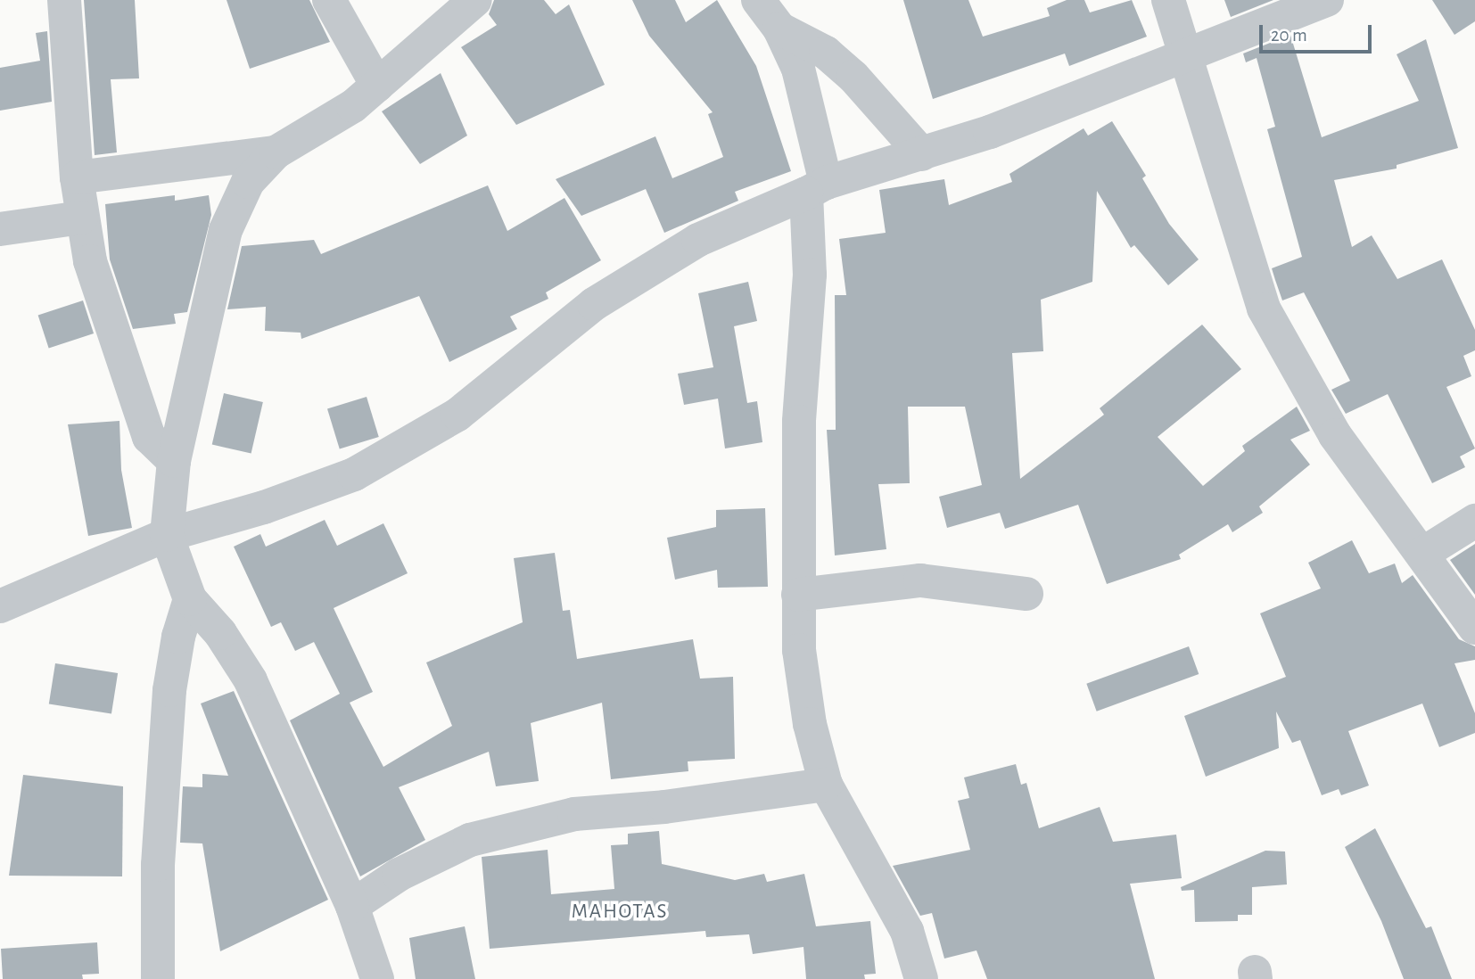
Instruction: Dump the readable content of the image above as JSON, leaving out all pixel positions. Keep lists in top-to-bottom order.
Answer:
{
  "districts": ["MAHOTAS"],
  "scale_bar": "20 m"
}
